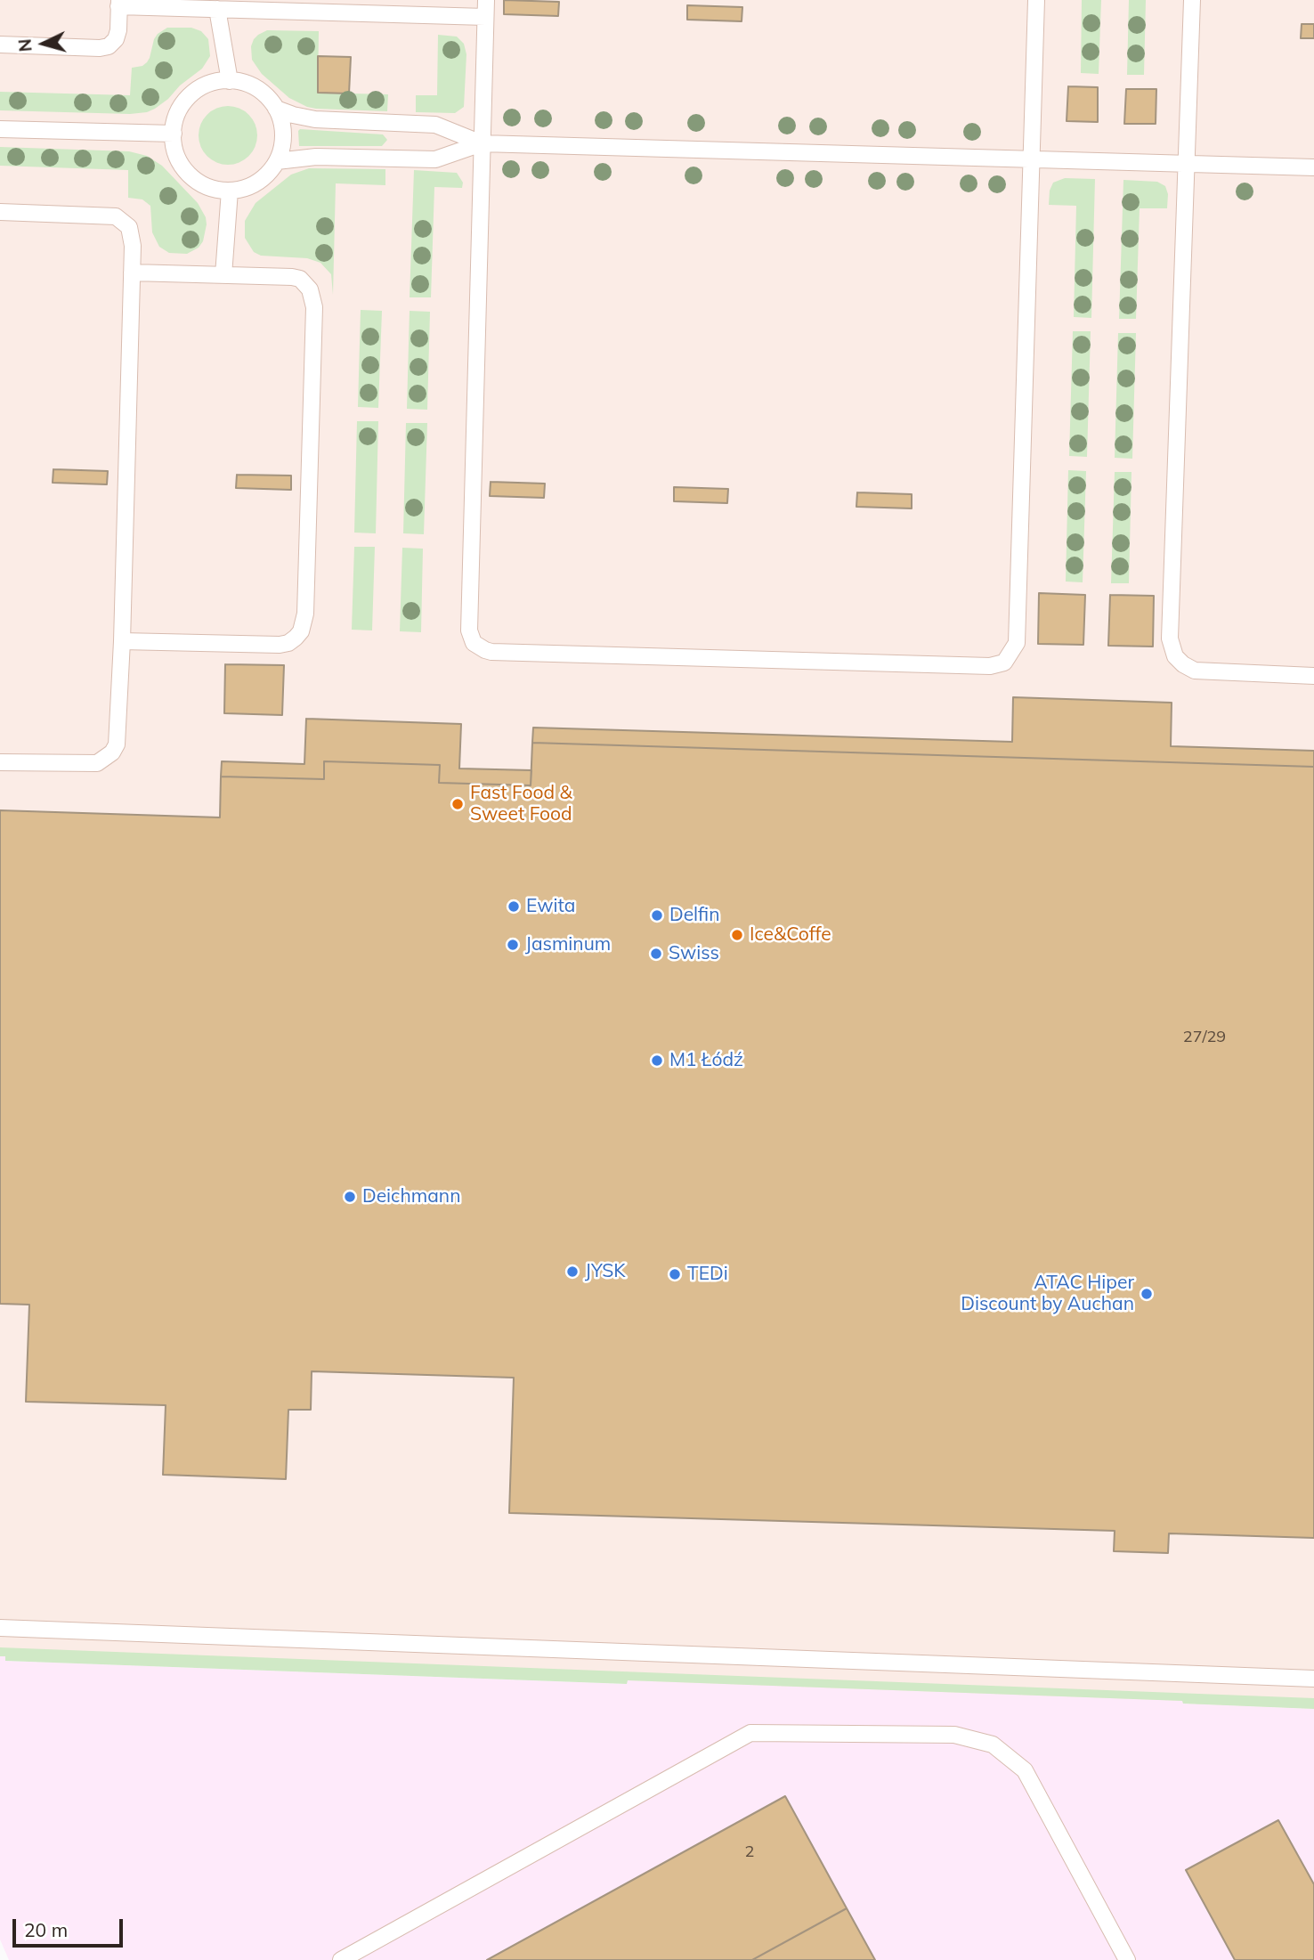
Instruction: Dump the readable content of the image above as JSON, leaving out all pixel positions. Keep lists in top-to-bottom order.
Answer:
{
  "places": [
    "Fast Food & Sweet Food",
    "Ewita",
    "Delfin",
    "Ice&Coffe",
    "Jasminum",
    "Swiss",
    "M1 Łódź",
    "Deichmann",
    "JYSK",
    "TEDi",
    "ATAC Hiper Discount by Auchan"
  ],
  "house_numbers": ["27/29", "2"],
  "scale_bar": "20 m",
  "north": "left"
}
